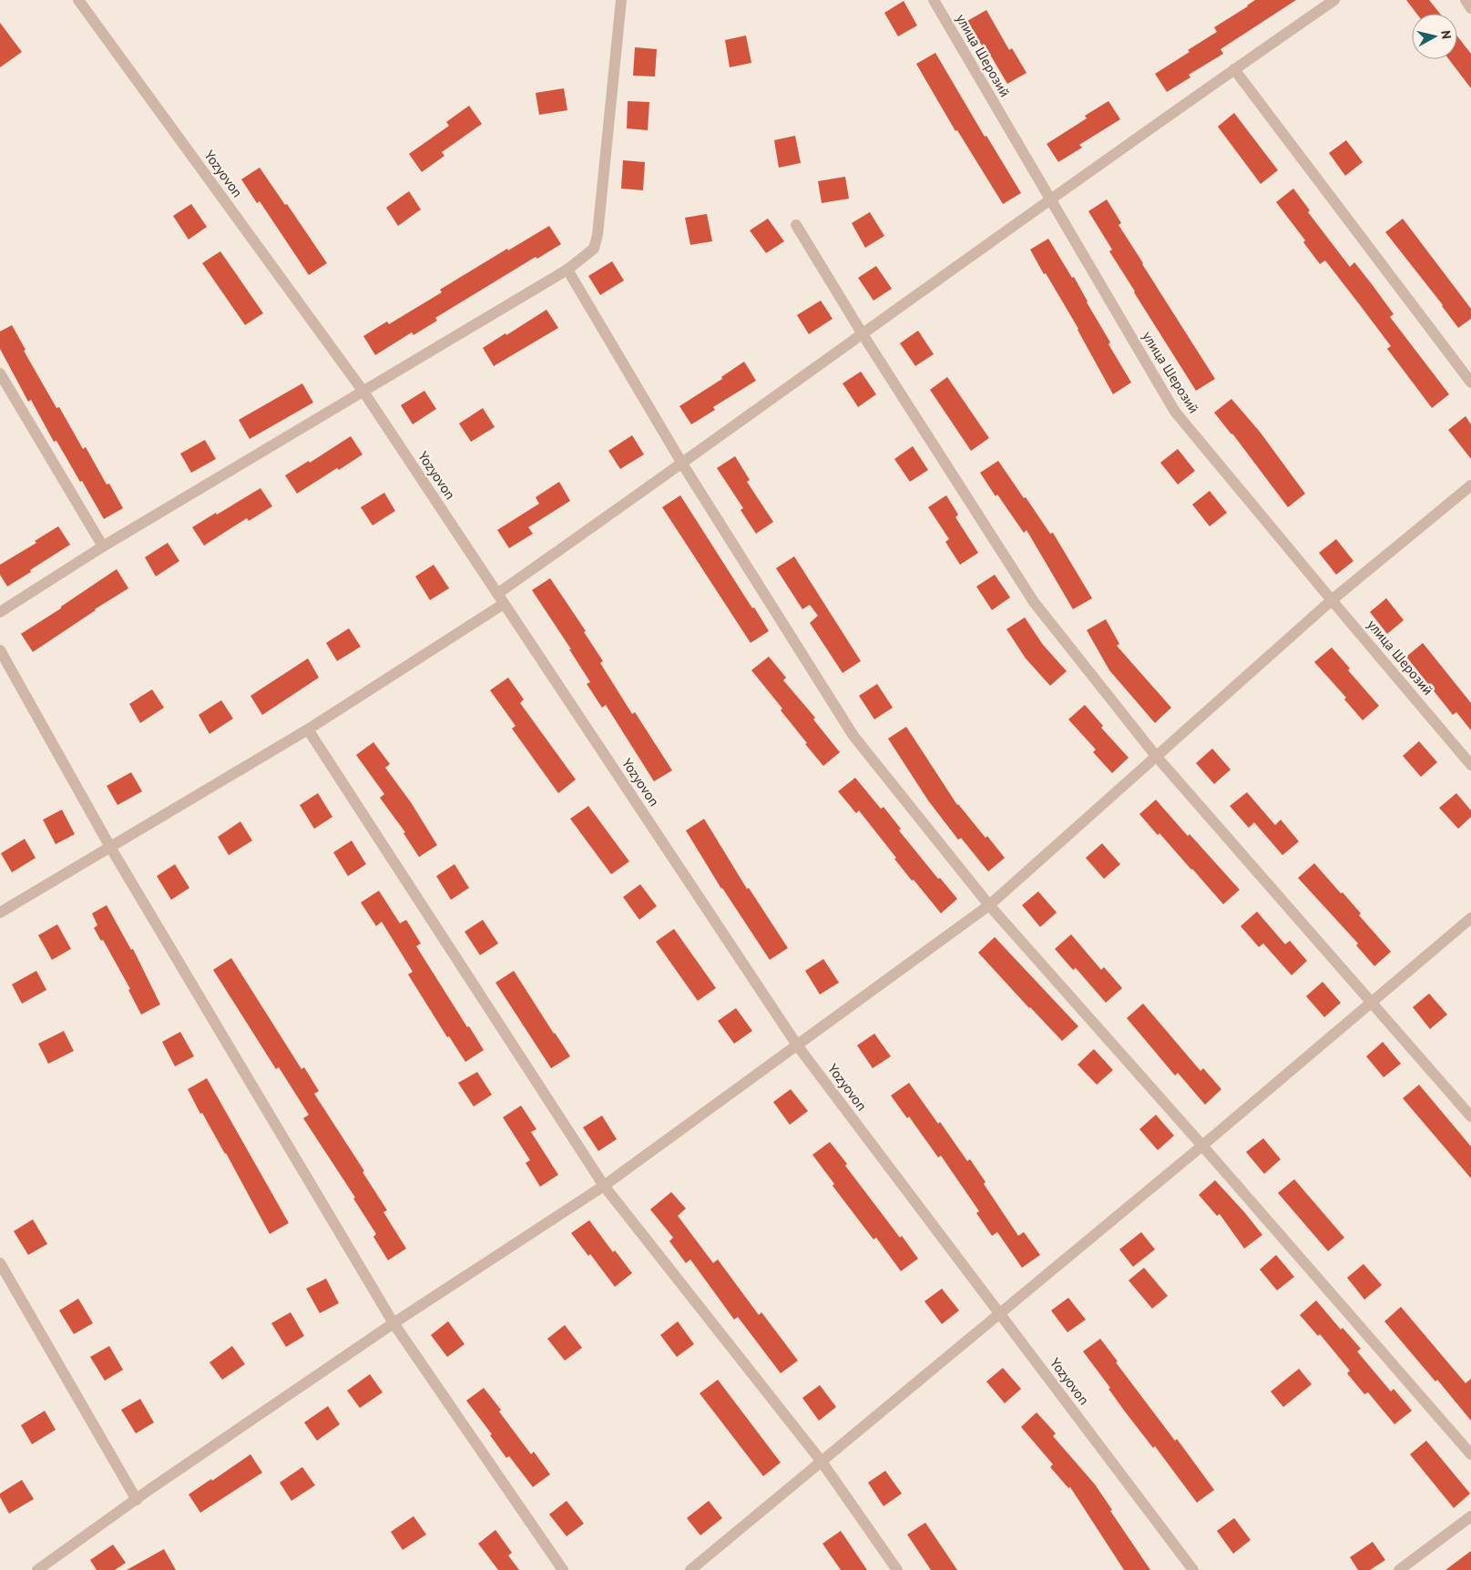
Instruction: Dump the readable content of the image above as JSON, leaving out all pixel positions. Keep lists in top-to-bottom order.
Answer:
{
  "streets": {
    "street": ["улица Шерозий", "Yozyovon"]
  },
  "north": "right"
}
